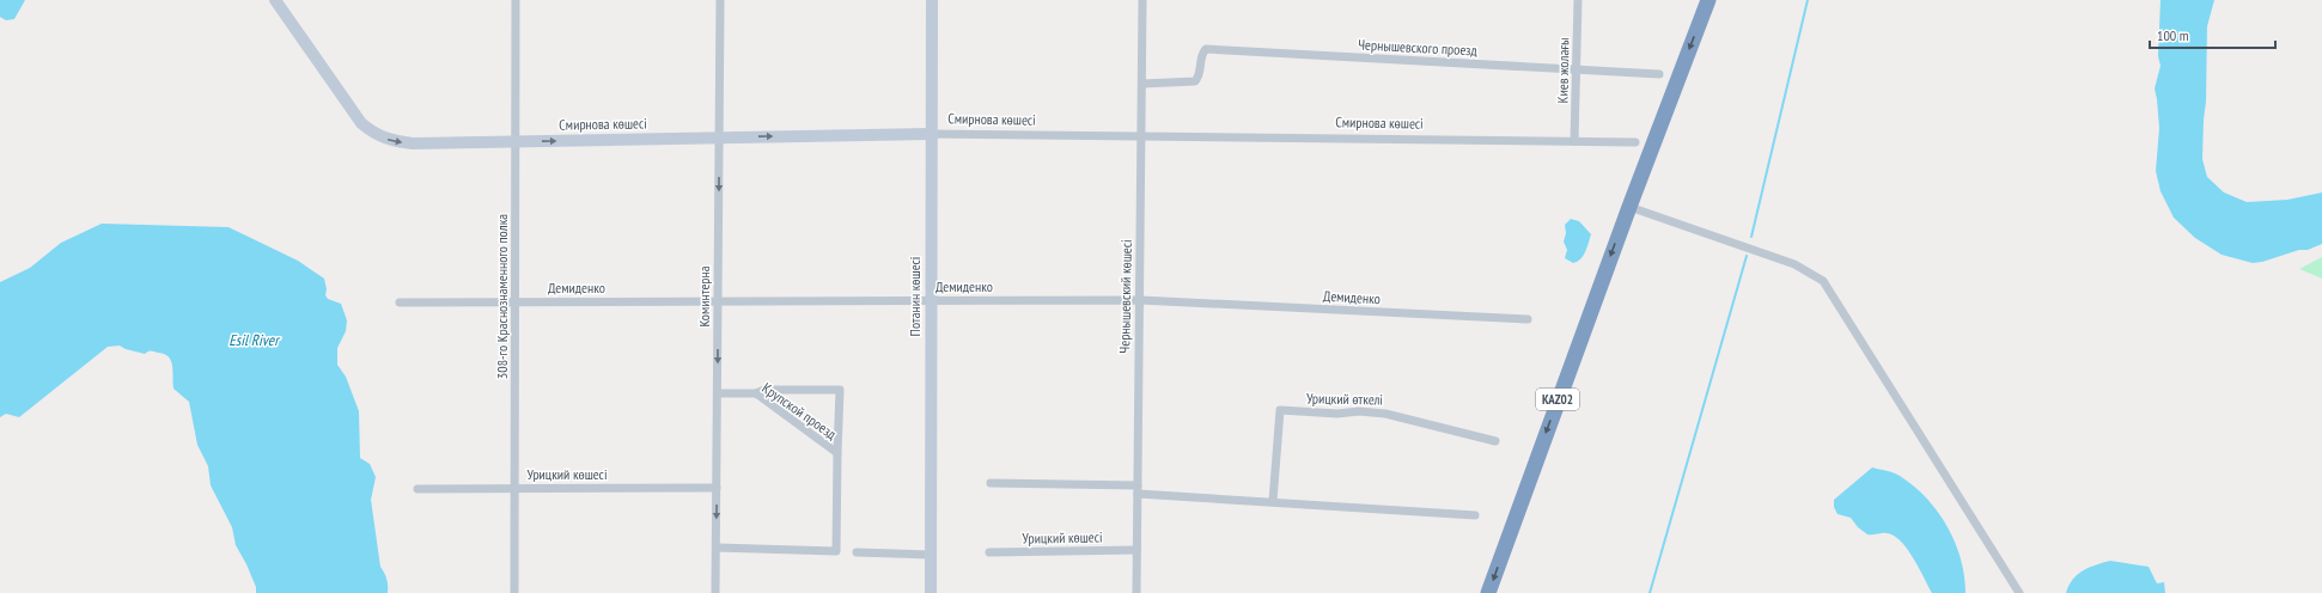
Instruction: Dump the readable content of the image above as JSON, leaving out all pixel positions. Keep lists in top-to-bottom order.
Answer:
{
  "streets": {
    "highway": ["KAZ02"],
    "street": [
      "Чернышевского проезд",
      "Киев жолағы",
      "Смирнова көшесі",
      "Демиденко",
      "308-го Краснознаменного полка",
      "Коминтерна",
      "Потанин көшесі",
      "Чернышевский көшесі",
      "Урицкий өткелі",
      "Крупской проезд",
      "Урицкий көшесі"
    ]
  },
  "crossings": [
    ["Чернышевского проезд", "Киев жолағы"],
    ["Чернышевского проезд", "Чернышевский көшесі"],
    ["Киев жолағы", "Смирнова көшесі"],
    ["Смирнова көшесі", "308-го Краснознаменного полка"],
    ["Смирнова көшесі", "Коминтерна"],
    ["Смирнова көшесі", "Потанин көшесі"],
    ["Смирнова көшесі", "Чернышевский көшесі"],
    ["Демиденко", "308-го Краснознаменного полка"],
    ["Демиденко", "Коминтерна"],
    ["Демиденко", "Потанин көшесі"],
    ["Демиденко", "Чернышевский көшесі"],
    ["308-го Краснознаменного полка", "Урицкий көшесі"],
    ["Коминтерна", "Крупской проезд"],
    ["Коминтерна", "Урицкий көшесі"],
    ["Чернышевский көшесі", "Урицкий көшесі"]
  ],
  "one_way": ["Смирнова көшесі", "Коминтерна"],
  "water": ["Esil River"],
  "scale_bar": "100 m"
}
